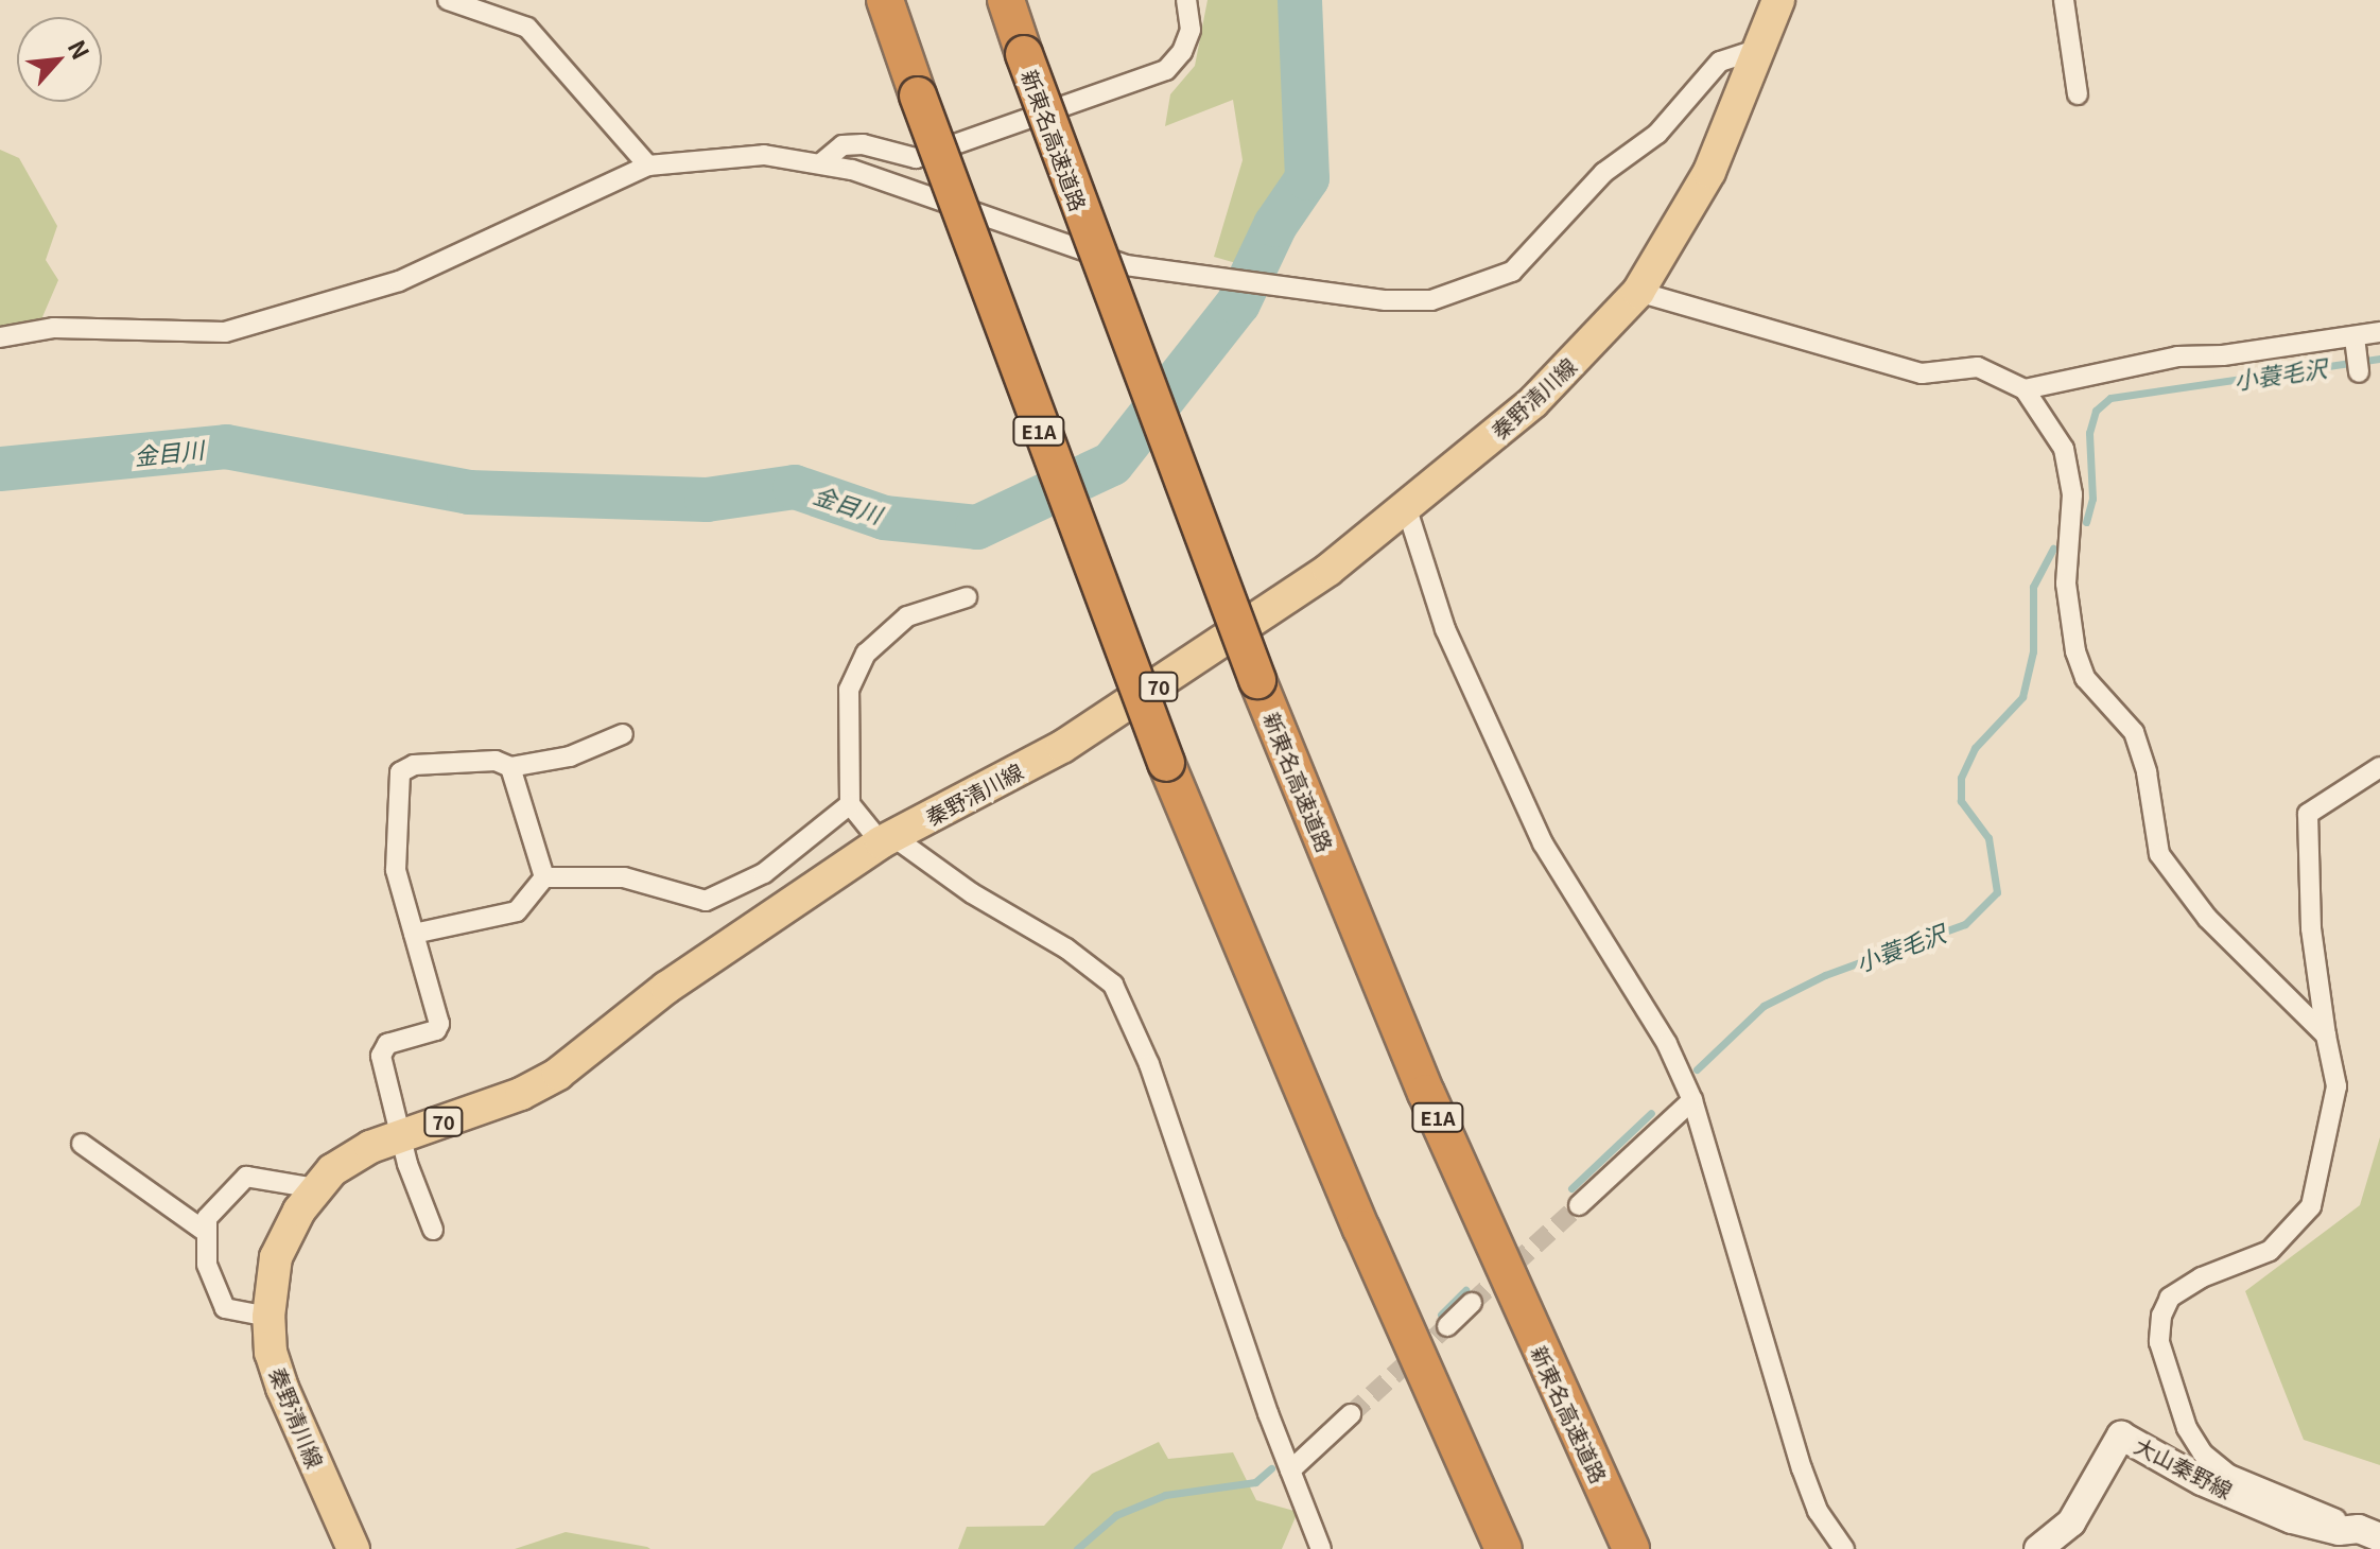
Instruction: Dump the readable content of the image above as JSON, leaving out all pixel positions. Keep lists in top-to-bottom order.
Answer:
{
  "streets": {
    "highway": ["新東名高速道路", "E1A"],
    "main road": ["秦野清川線", "70", "大山秦野線"]
  },
  "water": ["小蓑毛沢", "金目川"],
  "north": "top right"
}
